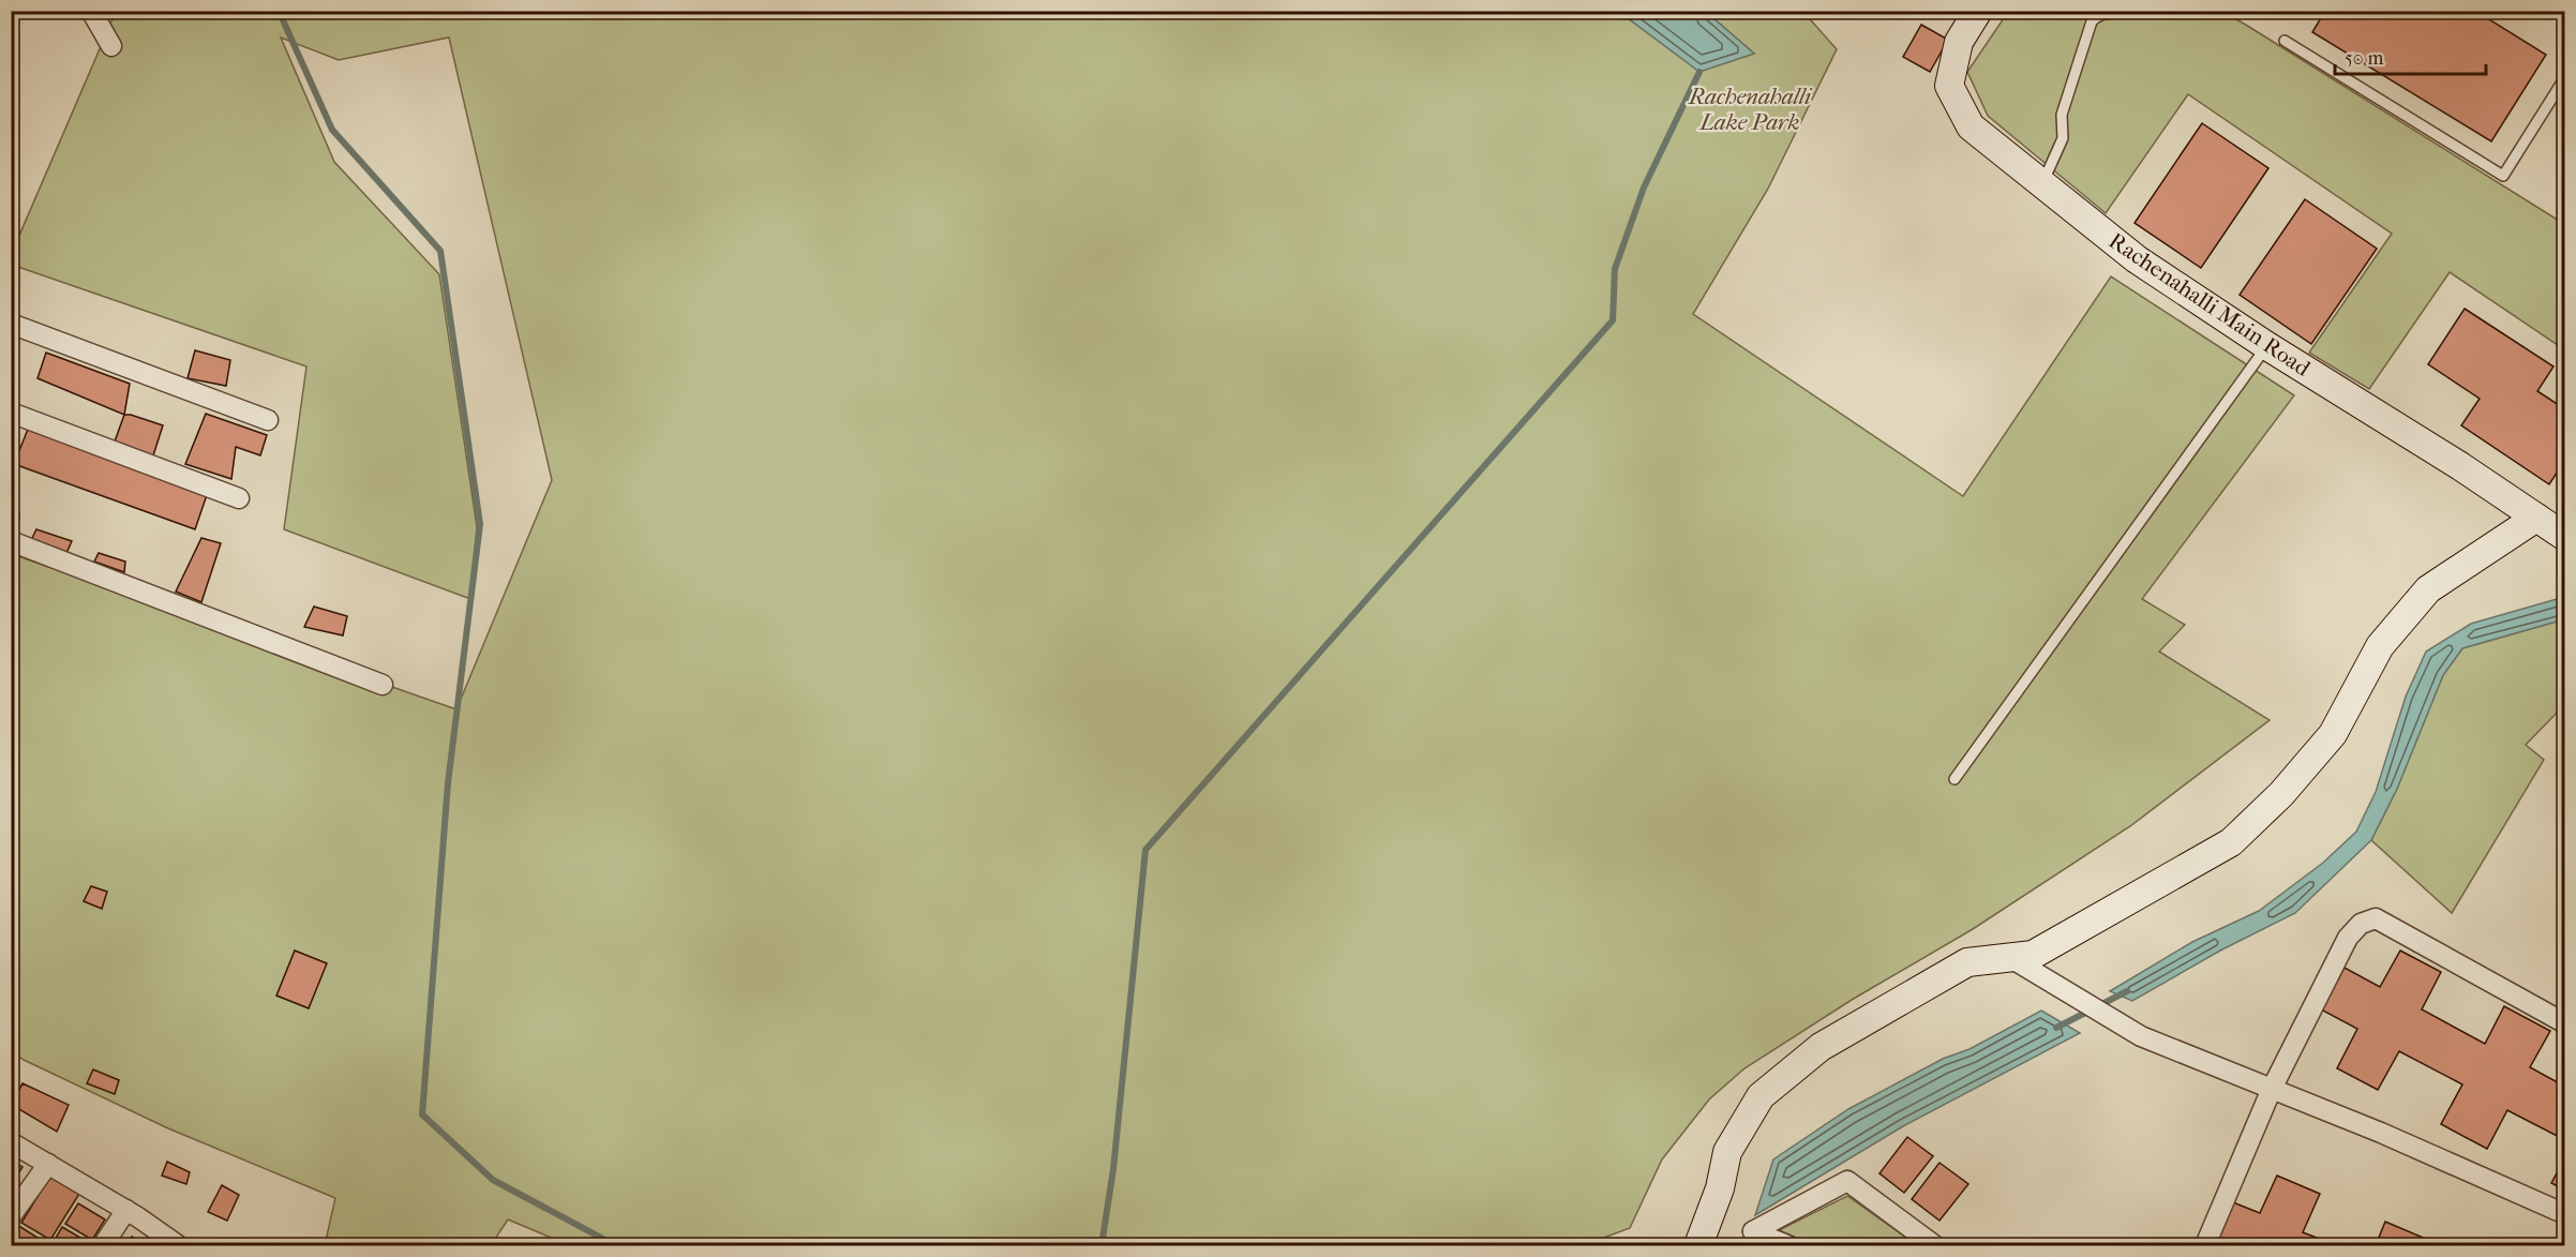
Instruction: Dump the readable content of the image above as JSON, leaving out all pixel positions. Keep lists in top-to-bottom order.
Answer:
{
  "streets": {
    "street": ["Rachenahalli Main Road"]
  },
  "parks": ["Rachenahalli Lake Park"],
  "scale_bar": "50 m"
}
